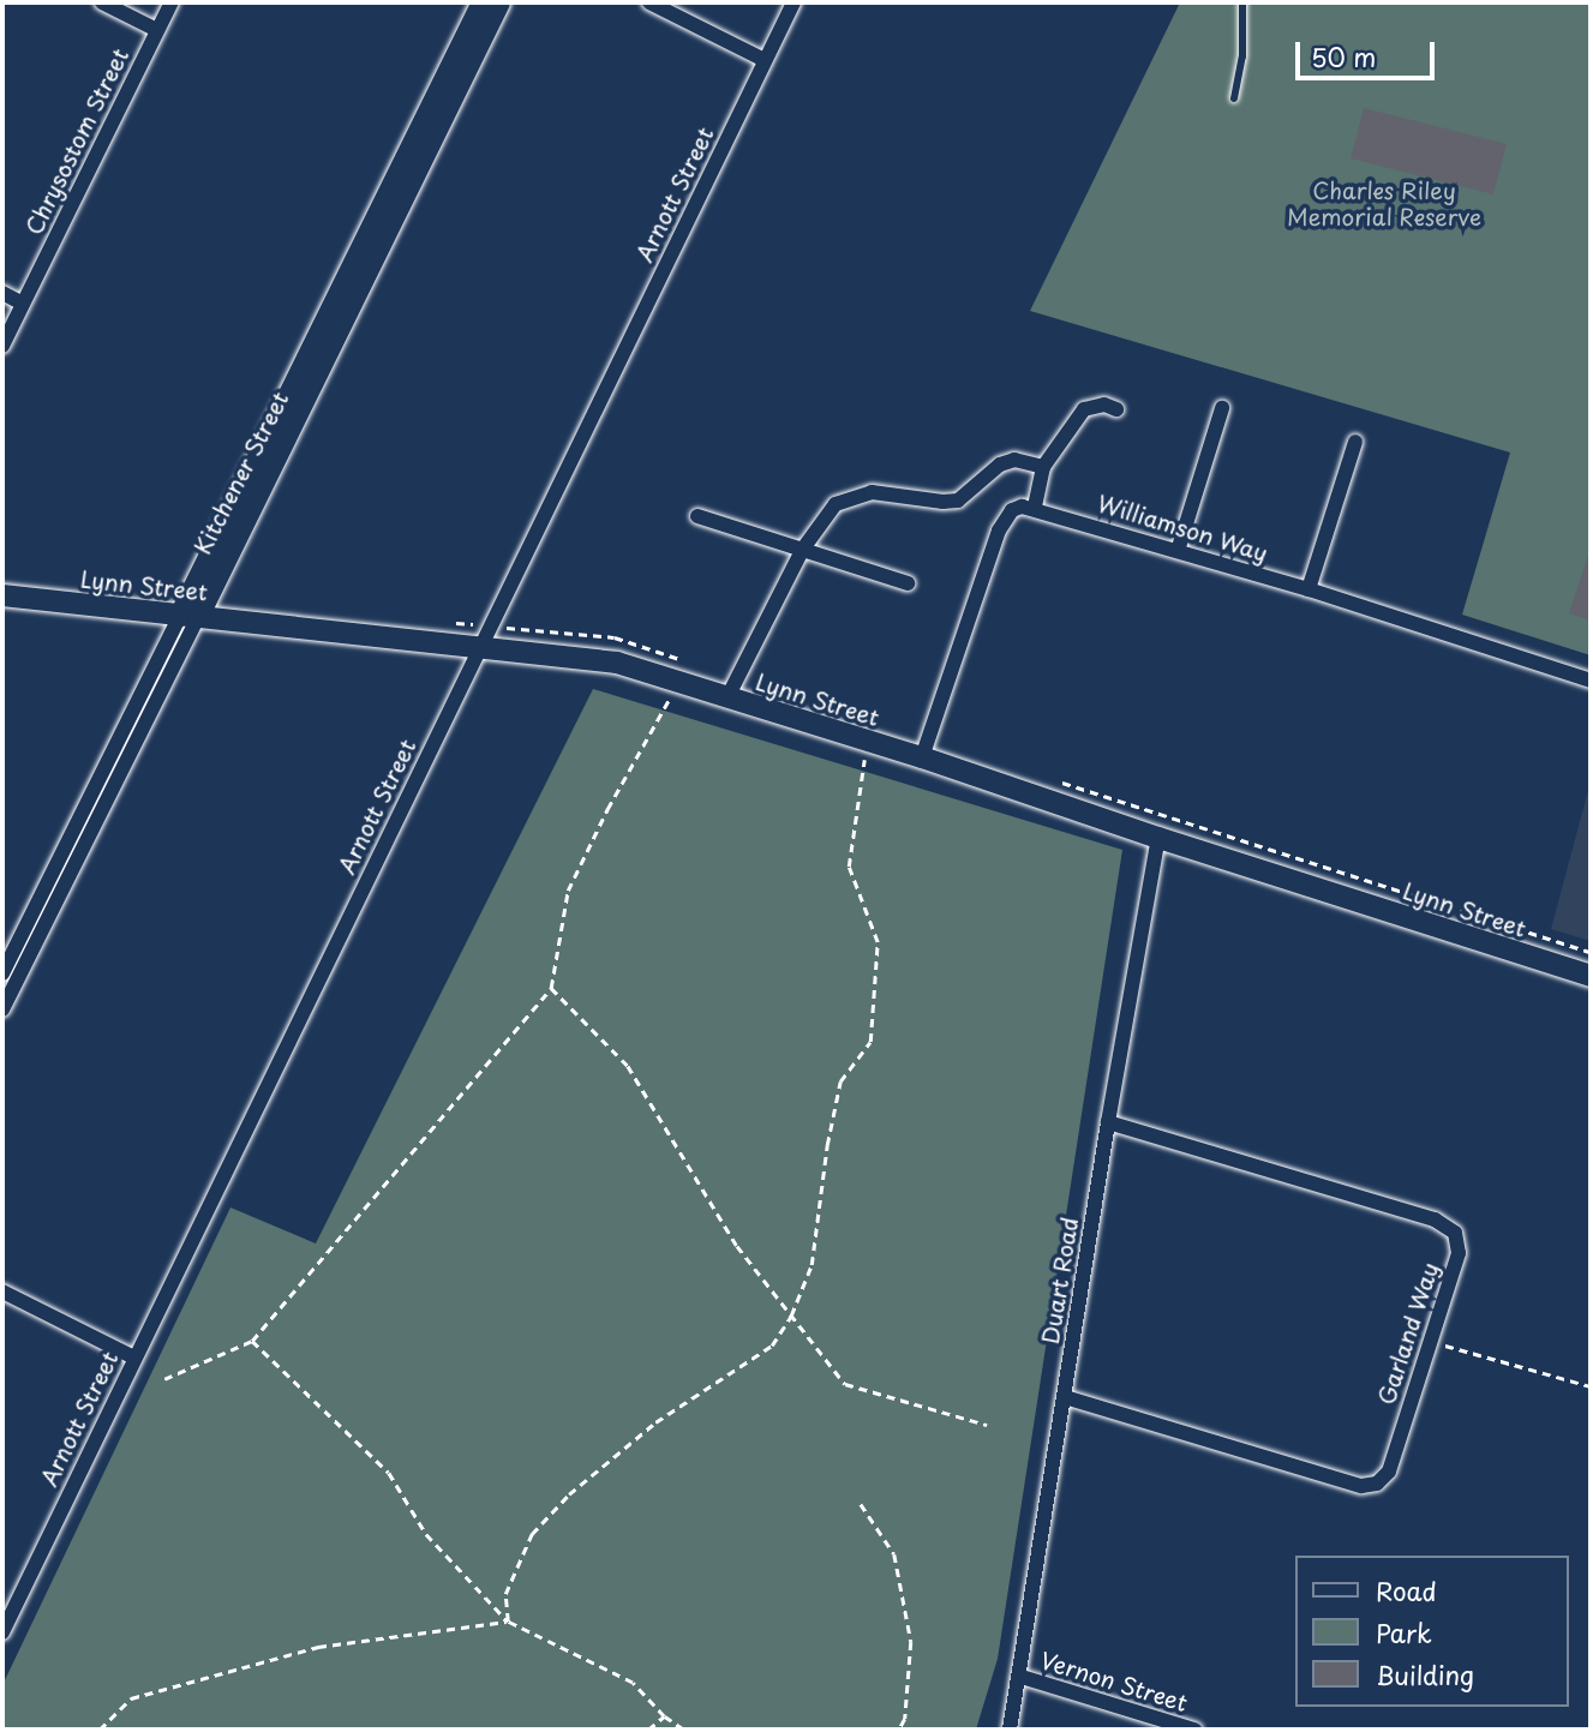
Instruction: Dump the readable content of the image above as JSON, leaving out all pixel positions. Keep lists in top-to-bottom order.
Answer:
{
  "streets": {
    "street": [
      "Chrysostom Street",
      "Arnott Street",
      "Kitchener Street",
      "Williamson Way",
      "Lynn Street",
      "Duart Road",
      "Garland Way",
      "Vernon Street"
    ]
  },
  "crossings": [
    ["Arnott Street", "Lynn Street"],
    ["Kitchener Street", "Lynn Street"],
    ["Lynn Street", "Duart Road"],
    ["Duart Road", "Garland Way"],
    ["Duart Road", "Vernon Street"]
  ],
  "parks": ["Charles Riley Memorial Reserve"],
  "legend": ["Road", "Park", "Building"],
  "scale_bar": "50 m"
}
